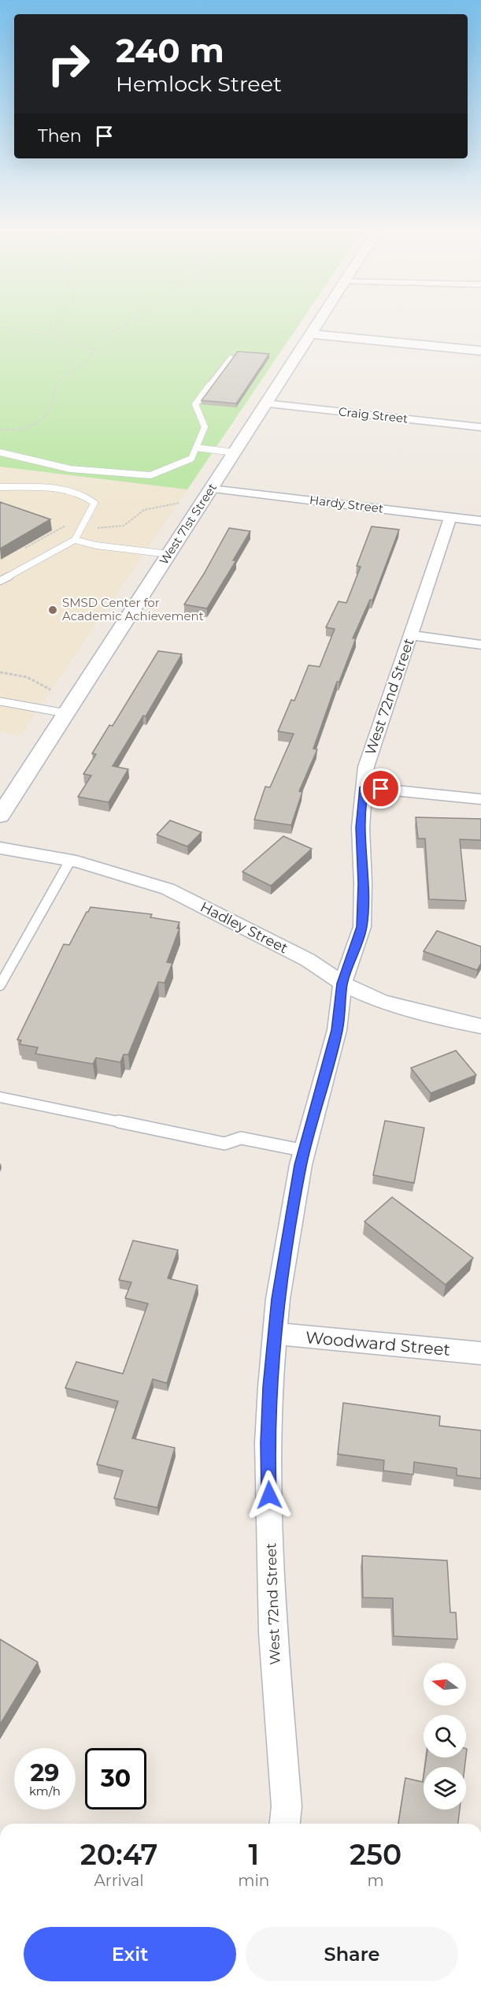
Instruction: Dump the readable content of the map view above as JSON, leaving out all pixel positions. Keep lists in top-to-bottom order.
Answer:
{
  "streets": {
    "street": [
      "Craig Street",
      "Hardy Street",
      "West 71st Street",
      "West 72nd Street",
      "Hadley Street",
      "Woodward Street"
    ]
  },
  "crossings": [
    ["Craig Street", "West 71st Street"],
    ["Hardy Street", "West 71st Street"],
    ["Hardy Street", "West 72nd Street"],
    ["West 72nd Street", "Hadley Street"],
    ["West 72nd Street", "Woodward Street"]
  ],
  "places": ["SMSD Center for Academic Achievement"],
  "north": "left",
  "page": {
    "turn": ["240 m", "Hemlock Street"],
    "then": "Then",
    "speed": "29 km/h",
    "limit": "30",
    "eta": [
      "20:47",
      "Arrival",
      "1",
      "min",
      "250",
      "m"
    ],
    "buttons": ["Exit", "Share"]
  }
}
